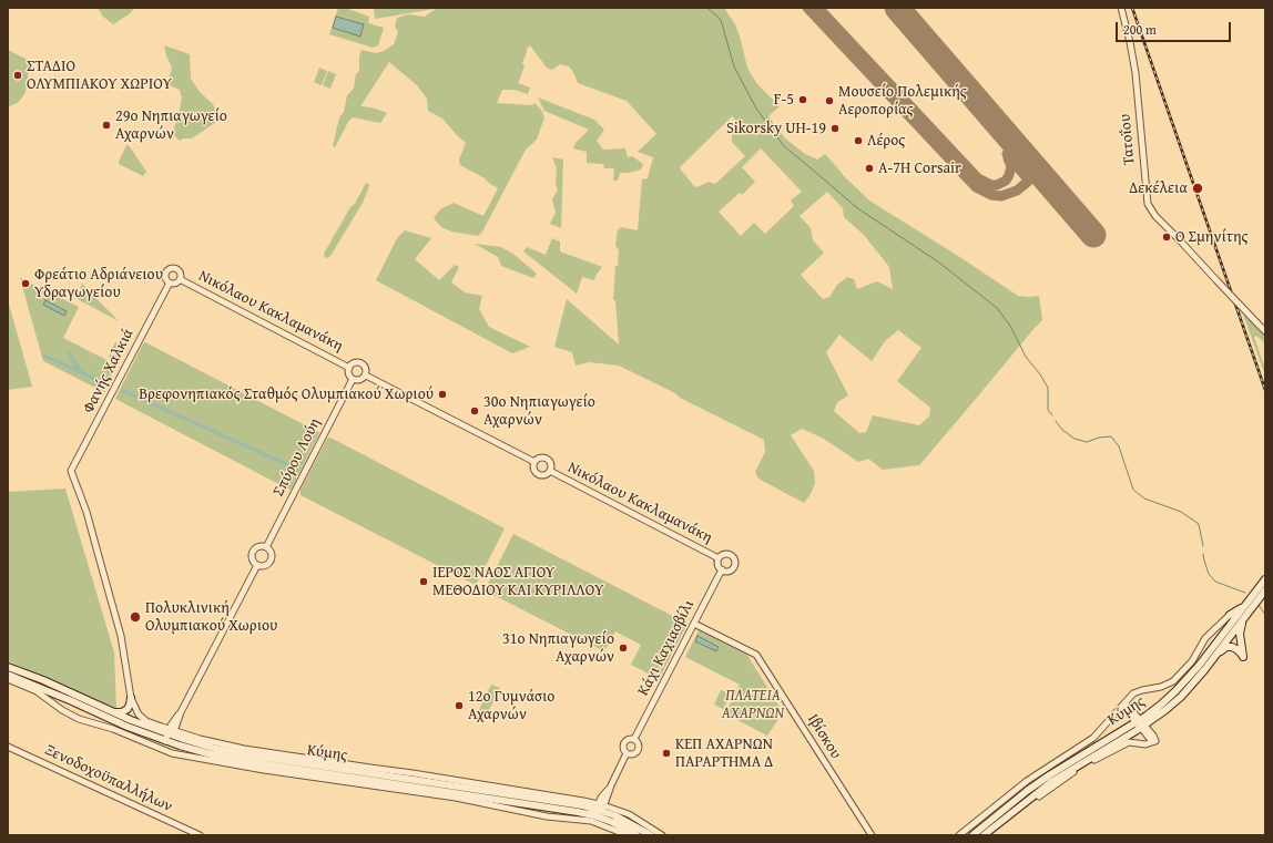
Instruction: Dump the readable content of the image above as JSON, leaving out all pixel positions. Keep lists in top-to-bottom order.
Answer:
{
  "streets": {
    "main road": ["Κύμης"],
    "street": [
      "Τατοΐου",
      "Νικόλαου Κακλαμανάκη",
      "Φανής Χαλκιά",
      "Σπύρου Λούη",
      "Κάχι Καχιασβίλι",
      "Ιβίσκου",
      "Ξενοδοχοϋπαλλήλων"
    ]
  },
  "crossings": [
    ["Νικόλαου Κακλαμανάκη", "Φανής Χαλκιά"],
    ["Νικόλαου Κακλαμανάκη", "Σπύρου Λούη"],
    ["Νικόλαου Κακλαμανάκη", "Κάχι Καχιασβίλι"],
    ["Κάχι Καχιασβίλι", "Ιβίσκου"]
  ],
  "parks": ["ΠΛΑΤΕΙΑ ΑΧΑΡΝΩΝ"],
  "places": [
    "ΣΤΑΔΙΟ ΟΛΥΜΠΙΑΚΟΥ ΧΩΡΙΟΥ",
    "F-5",
    "Μουσείο Πολεμικής Αεροπορίας",
    "29ο Νηπιαγωγείο Αχαρνών",
    "Sikorsky UH-19",
    "Λέρος",
    "A-7H Corsair",
    "Δεκέλεια",
    "Ο Σμηνίτης",
    "Φρεάτιο Αδριάνειου Υδραγωγείου",
    "Βρεφονηπιακός Σταθμός Ολυμπιακού Χωριού",
    "30ο Νηπιαγωγείο Αχαρνών",
    "ΙΕΡΟΣ ΝΑΟΣ ΑΓΙΟΥ ΜΕΘΟΔΙΟΥ ΚΑΙ ΚΥΡΙΛΛΟΥ",
    "Πολυκλινική Ολυμπιακού Χωριου",
    "31ο Νηπιαγωγείο Αχαρνών",
    "12ο Γυμνάσιο Αχαρνών",
    "ΚΕΠ ΑΧΑΡΝΩΝ ΠΑΡΑΡΤΗΜΑ Δ"
  ],
  "scale_bar": "200 m"
}
